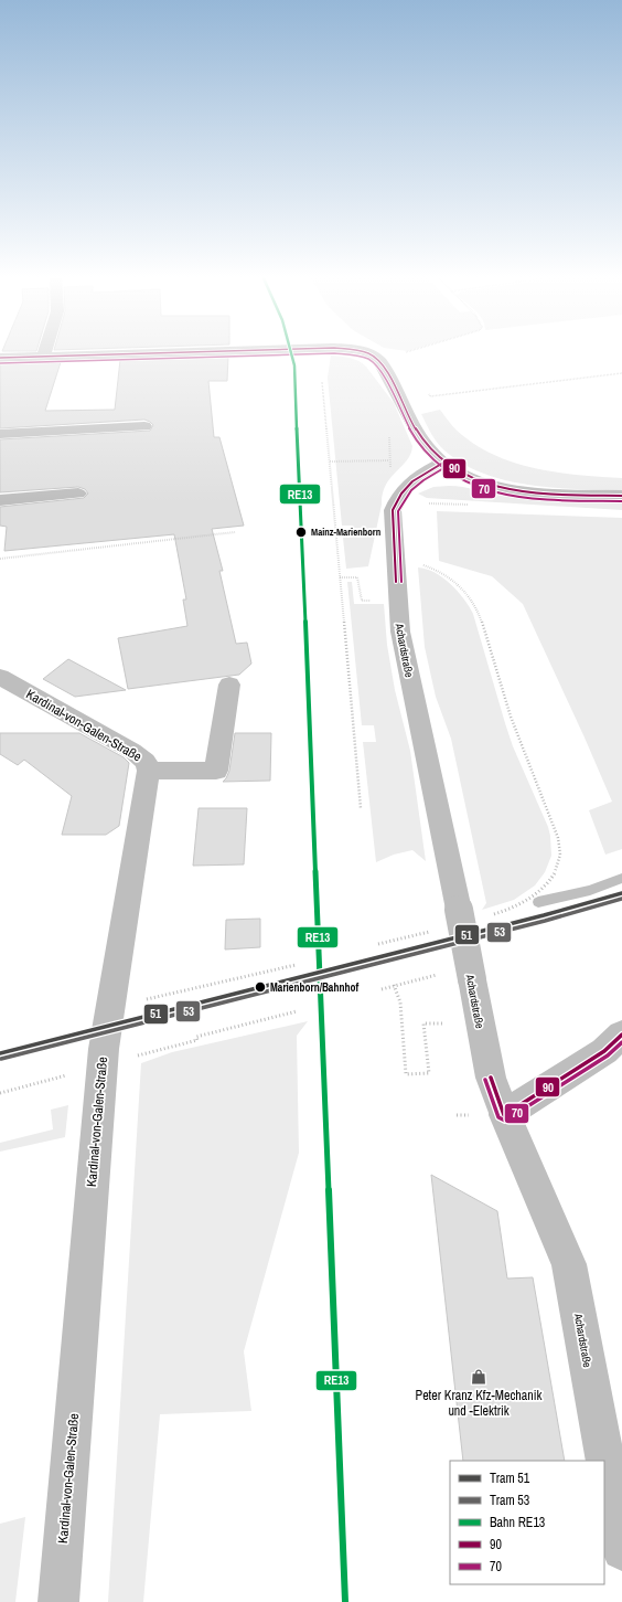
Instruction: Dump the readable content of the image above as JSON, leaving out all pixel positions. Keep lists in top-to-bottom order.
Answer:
{
  "streets": {
    "street": ["Achardstraße", "Kardinal-von-Galen-Straße"]
  },
  "places": {
    "other": ["Mainz-Marienborn", "Marienborn/Bahnhof"],
    "shop": ["Peter Kranz Kfz-Mechanik und -Elektrik"]
  },
  "lines": [
    "rail line RE13",
    "transit line 90",
    "transit line 70",
    "tram line 51",
    "tram line 53"
  ],
  "legend": [
    "Tram 51",
    "Tram 53",
    "Bahn RE13",
    "90",
    "70"
  ]
}
